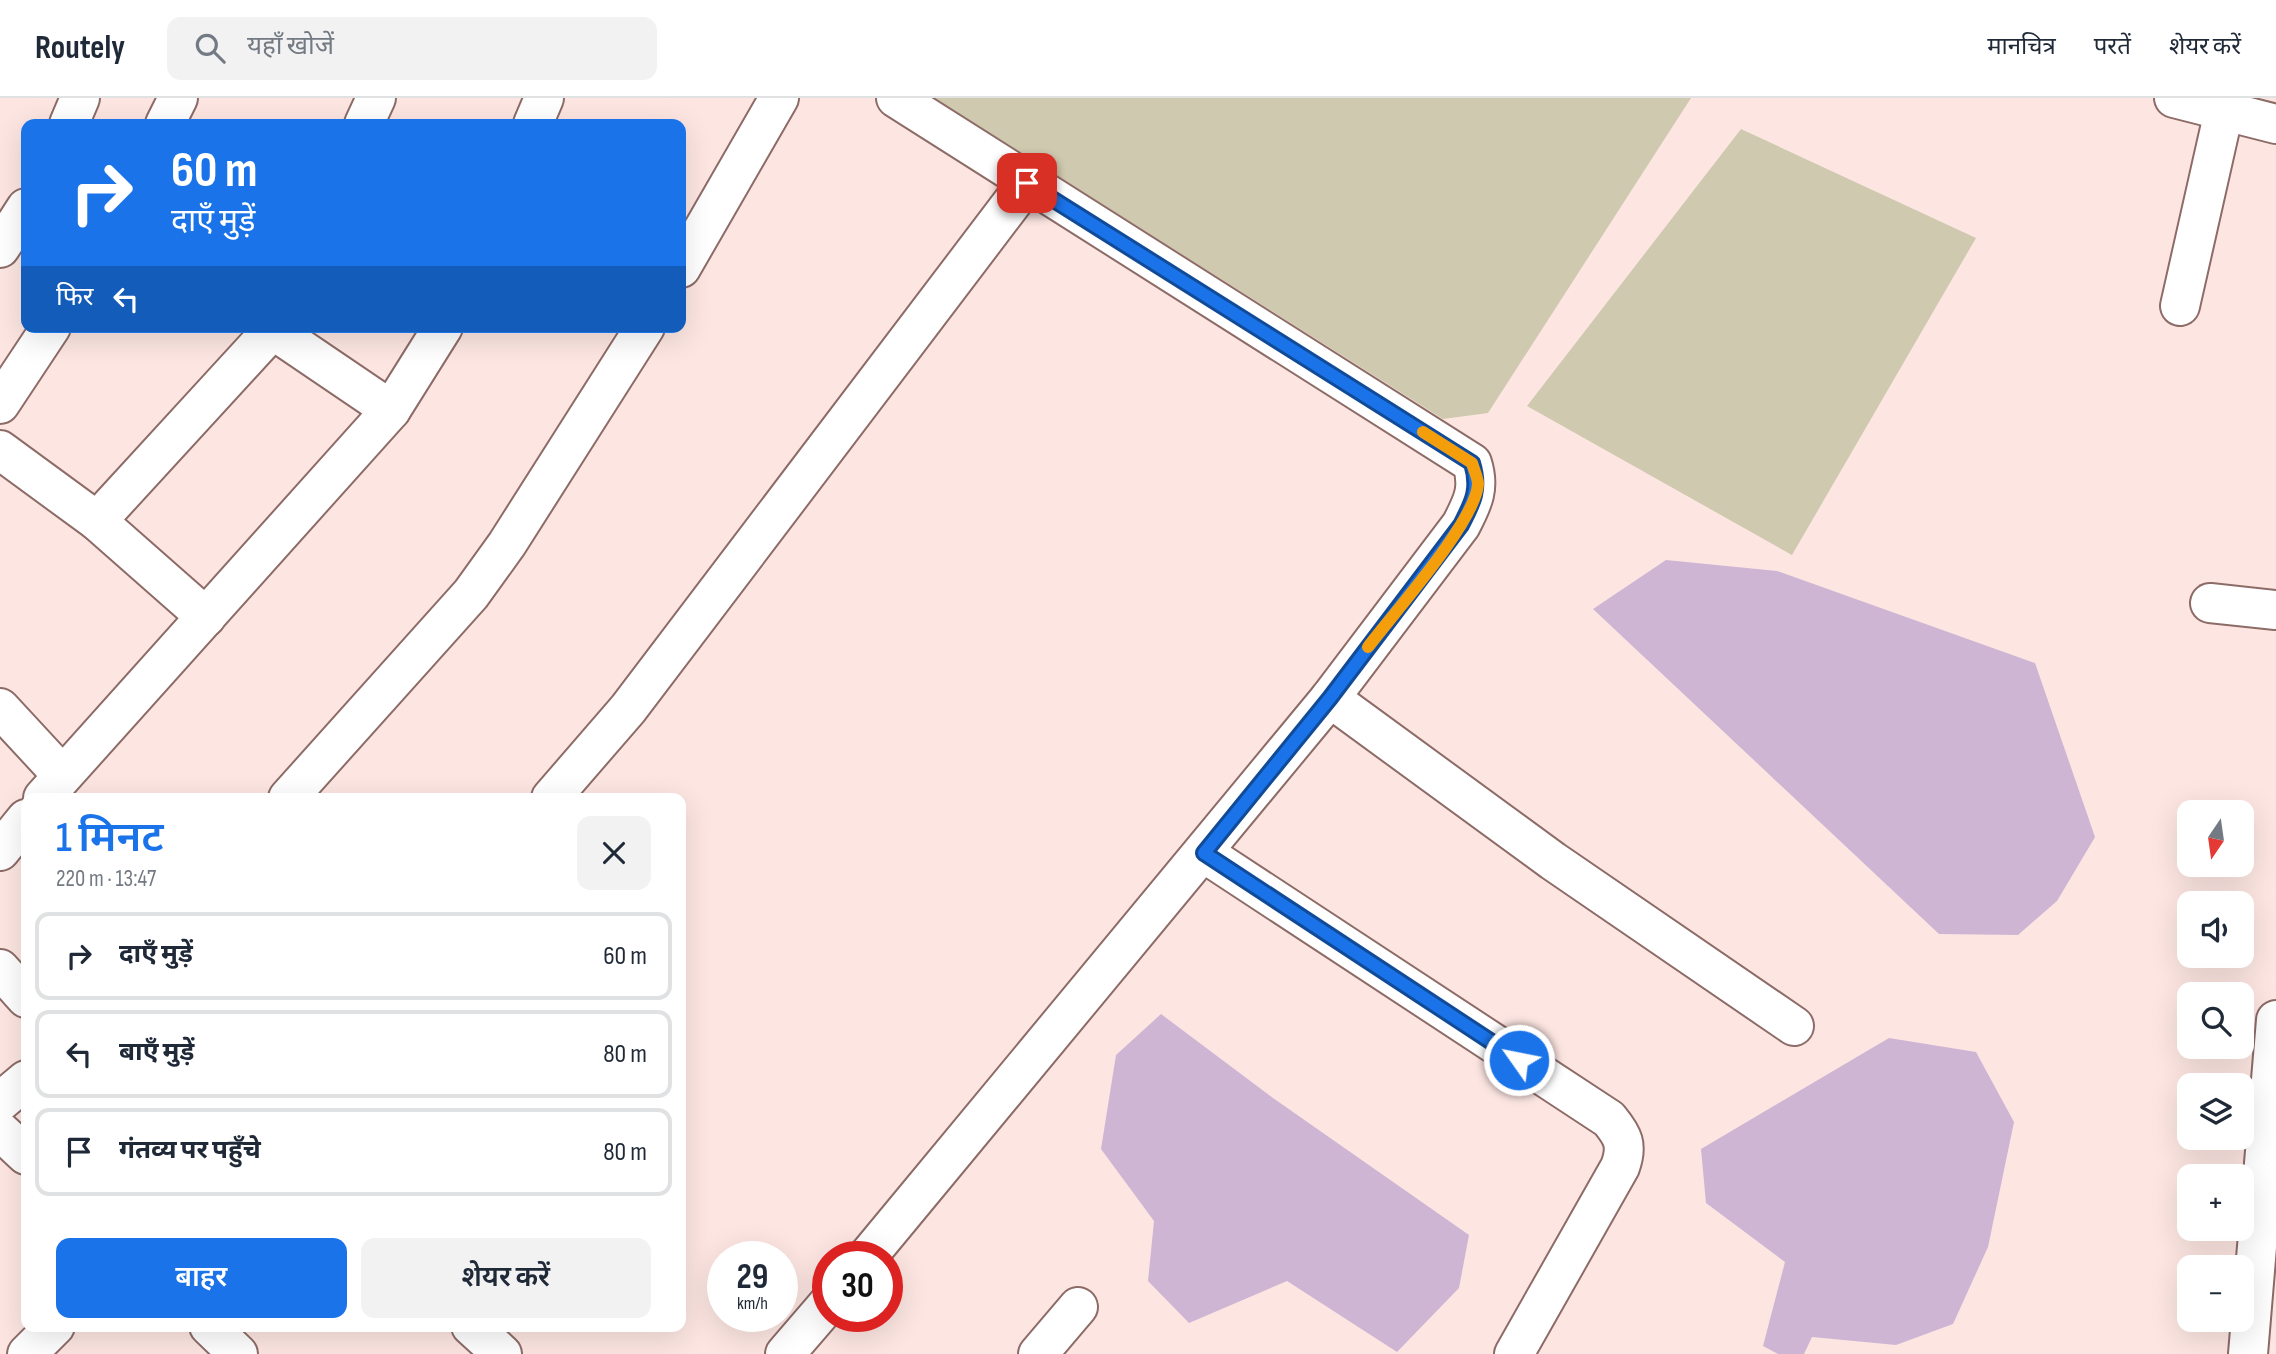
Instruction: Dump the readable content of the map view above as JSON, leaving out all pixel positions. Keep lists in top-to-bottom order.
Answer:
{
  "north": "bottom",
  "page": {
    "header": "Routely",
    "search": "यहाँ खोजें",
    "nav": ["मानचित्र", "परतें", "शेयर करें"],
    "turn": ["60 m", "दाएँ मुड़ें"],
    "then": "फिर",
    "heading": ["1 मिनट", "220 m · 13:47"],
    "map_buttons": ["+", "−"],
    "list": [
      {
        "name": "दाएँ मुड़ें",
        "value": "60 m"
      },
      {
        "name": "बाएँ मुड़ें",
        "value": "80 m"
      },
      {
        "name": "गंतव्य पर पहुँचे",
        "value": "80 m"
      }
    ],
    "buttons": ["बाहर", "शेयर करें"],
    "speed": "29 km/h",
    "limit": "30"
  }
}
